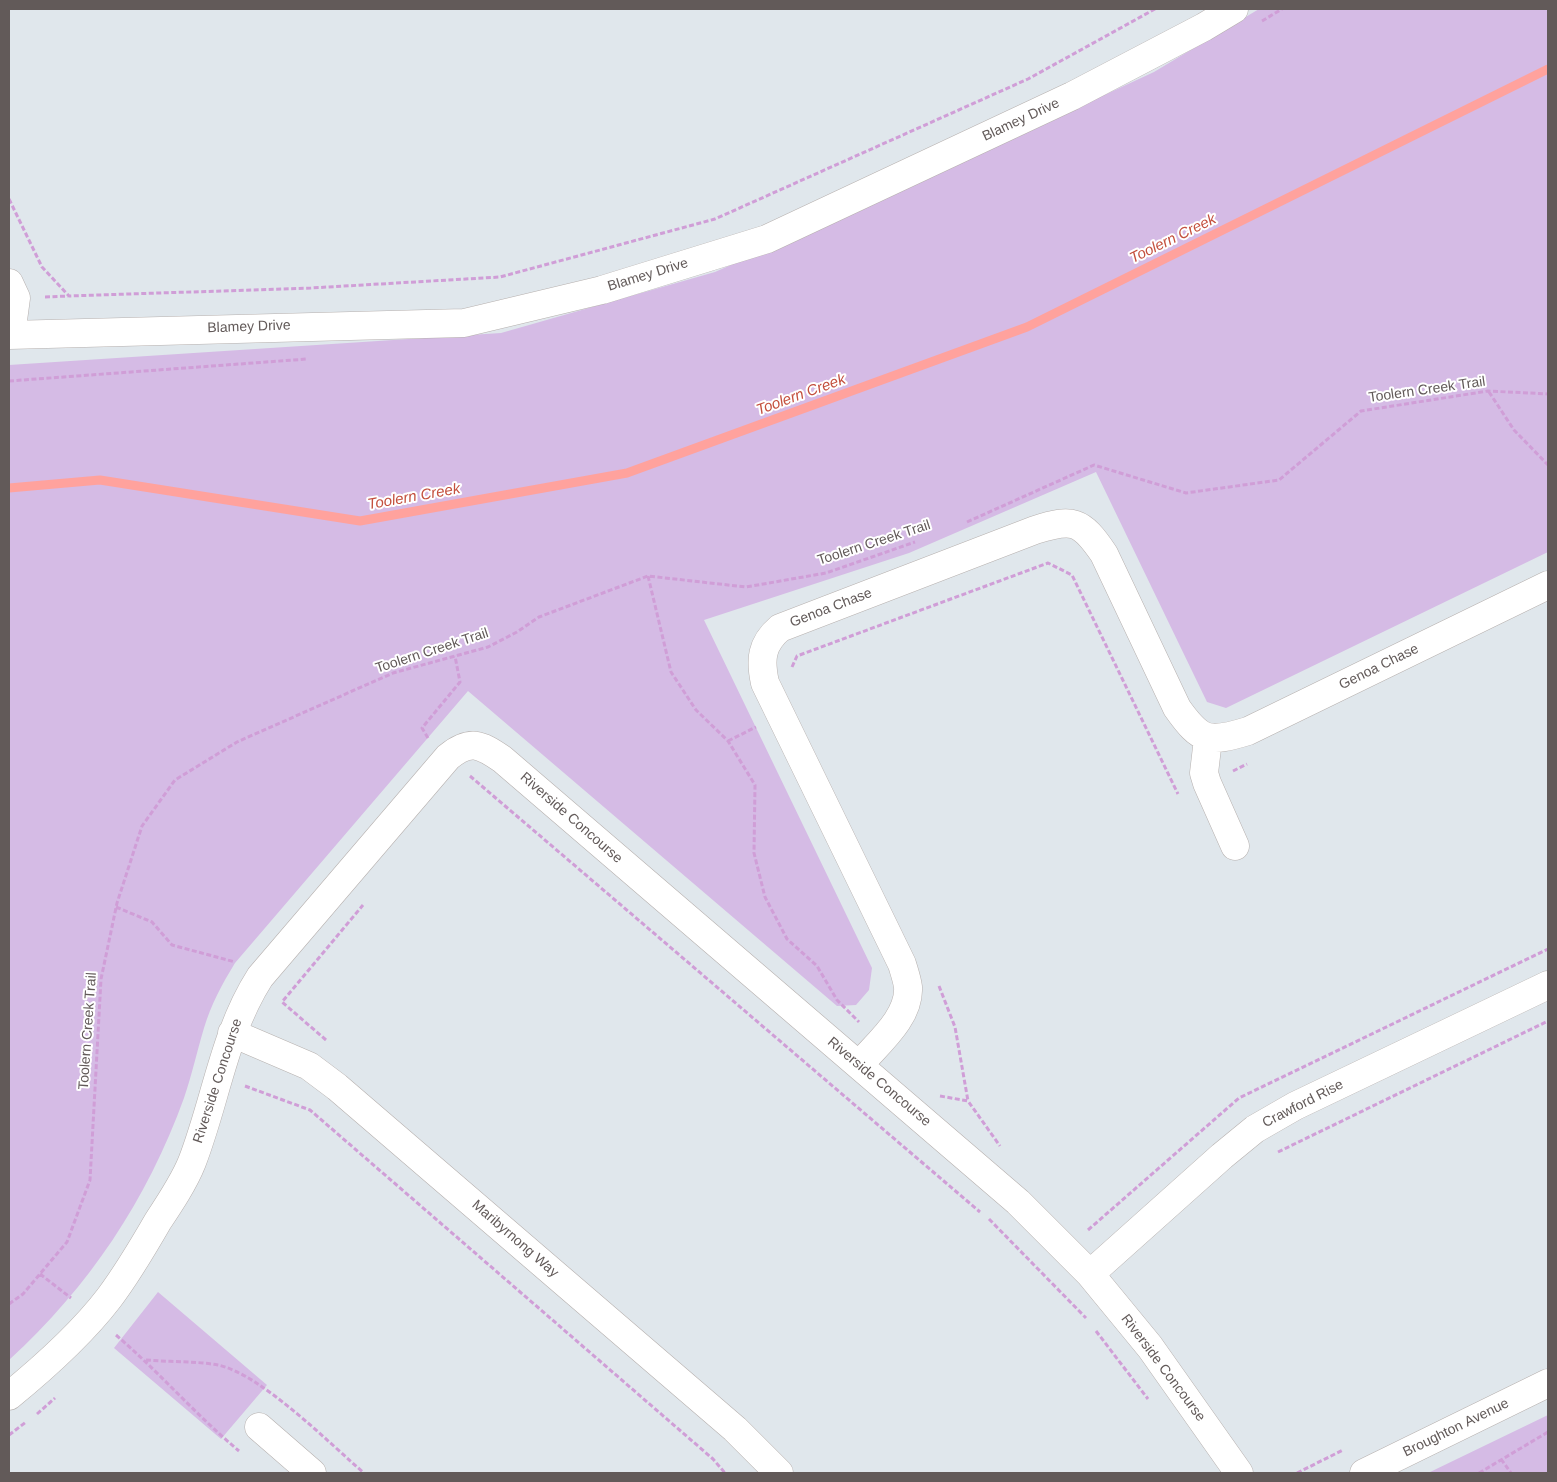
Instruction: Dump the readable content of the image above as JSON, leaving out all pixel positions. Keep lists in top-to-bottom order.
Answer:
{
  "streets": {
    "street": [
      "Blamey Drive",
      "Genoa Chase",
      "Riverside Concourse",
      "Crawford Rise",
      "Maribyrnong Way",
      "Broughton Avenue"
    ],
    "path": ["Toolern Creek Trail"]
  },
  "crossings": [
    ["Genoa Chase", "Riverside Concourse"],
    ["Riverside Concourse", "Crawford Rise"],
    ["Riverside Concourse", "Maribyrnong Way"]
  ],
  "water": ["Toolern Creek"]
}
